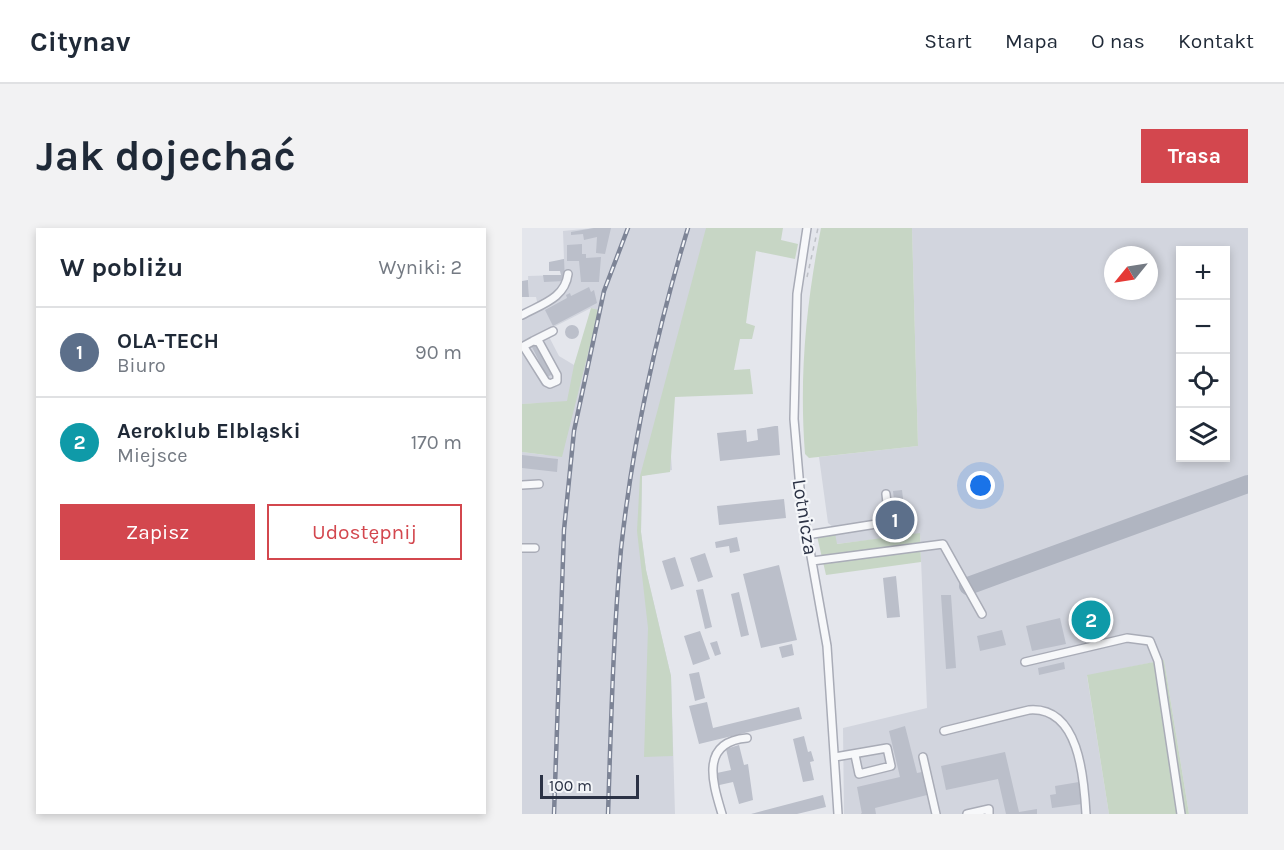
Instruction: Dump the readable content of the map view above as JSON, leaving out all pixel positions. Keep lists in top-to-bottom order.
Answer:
{
  "streets": {
    "street": ["Lotnicza"]
  },
  "scale_bar": "100 m",
  "north": "bottom left",
  "page": {
    "header": "Citynav",
    "nav": [
      "Start",
      "Mapa",
      "O nas",
      "Kontakt"
    ],
    "buttons": [
      "Trasa",
      ["Zapisz", "Udostępnij"]
    ],
    "title": "Jak dojechać",
    "heading": ["W pobliżu", "Wyniki: 2"],
    "map_buttons": ["+", "−"],
    "list": [
      {
        "mark": "1",
        "name": "OLA-TECH",
        "note": "Biuro",
        "value": "90 m"
      },
      {
        "mark": "2",
        "name": "Aeroklub Elbląski",
        "note": "Miejsce",
        "value": "170 m"
      }
    ],
    "pins": ["1", "2"],
    "scale": "100 m"
  }
}
